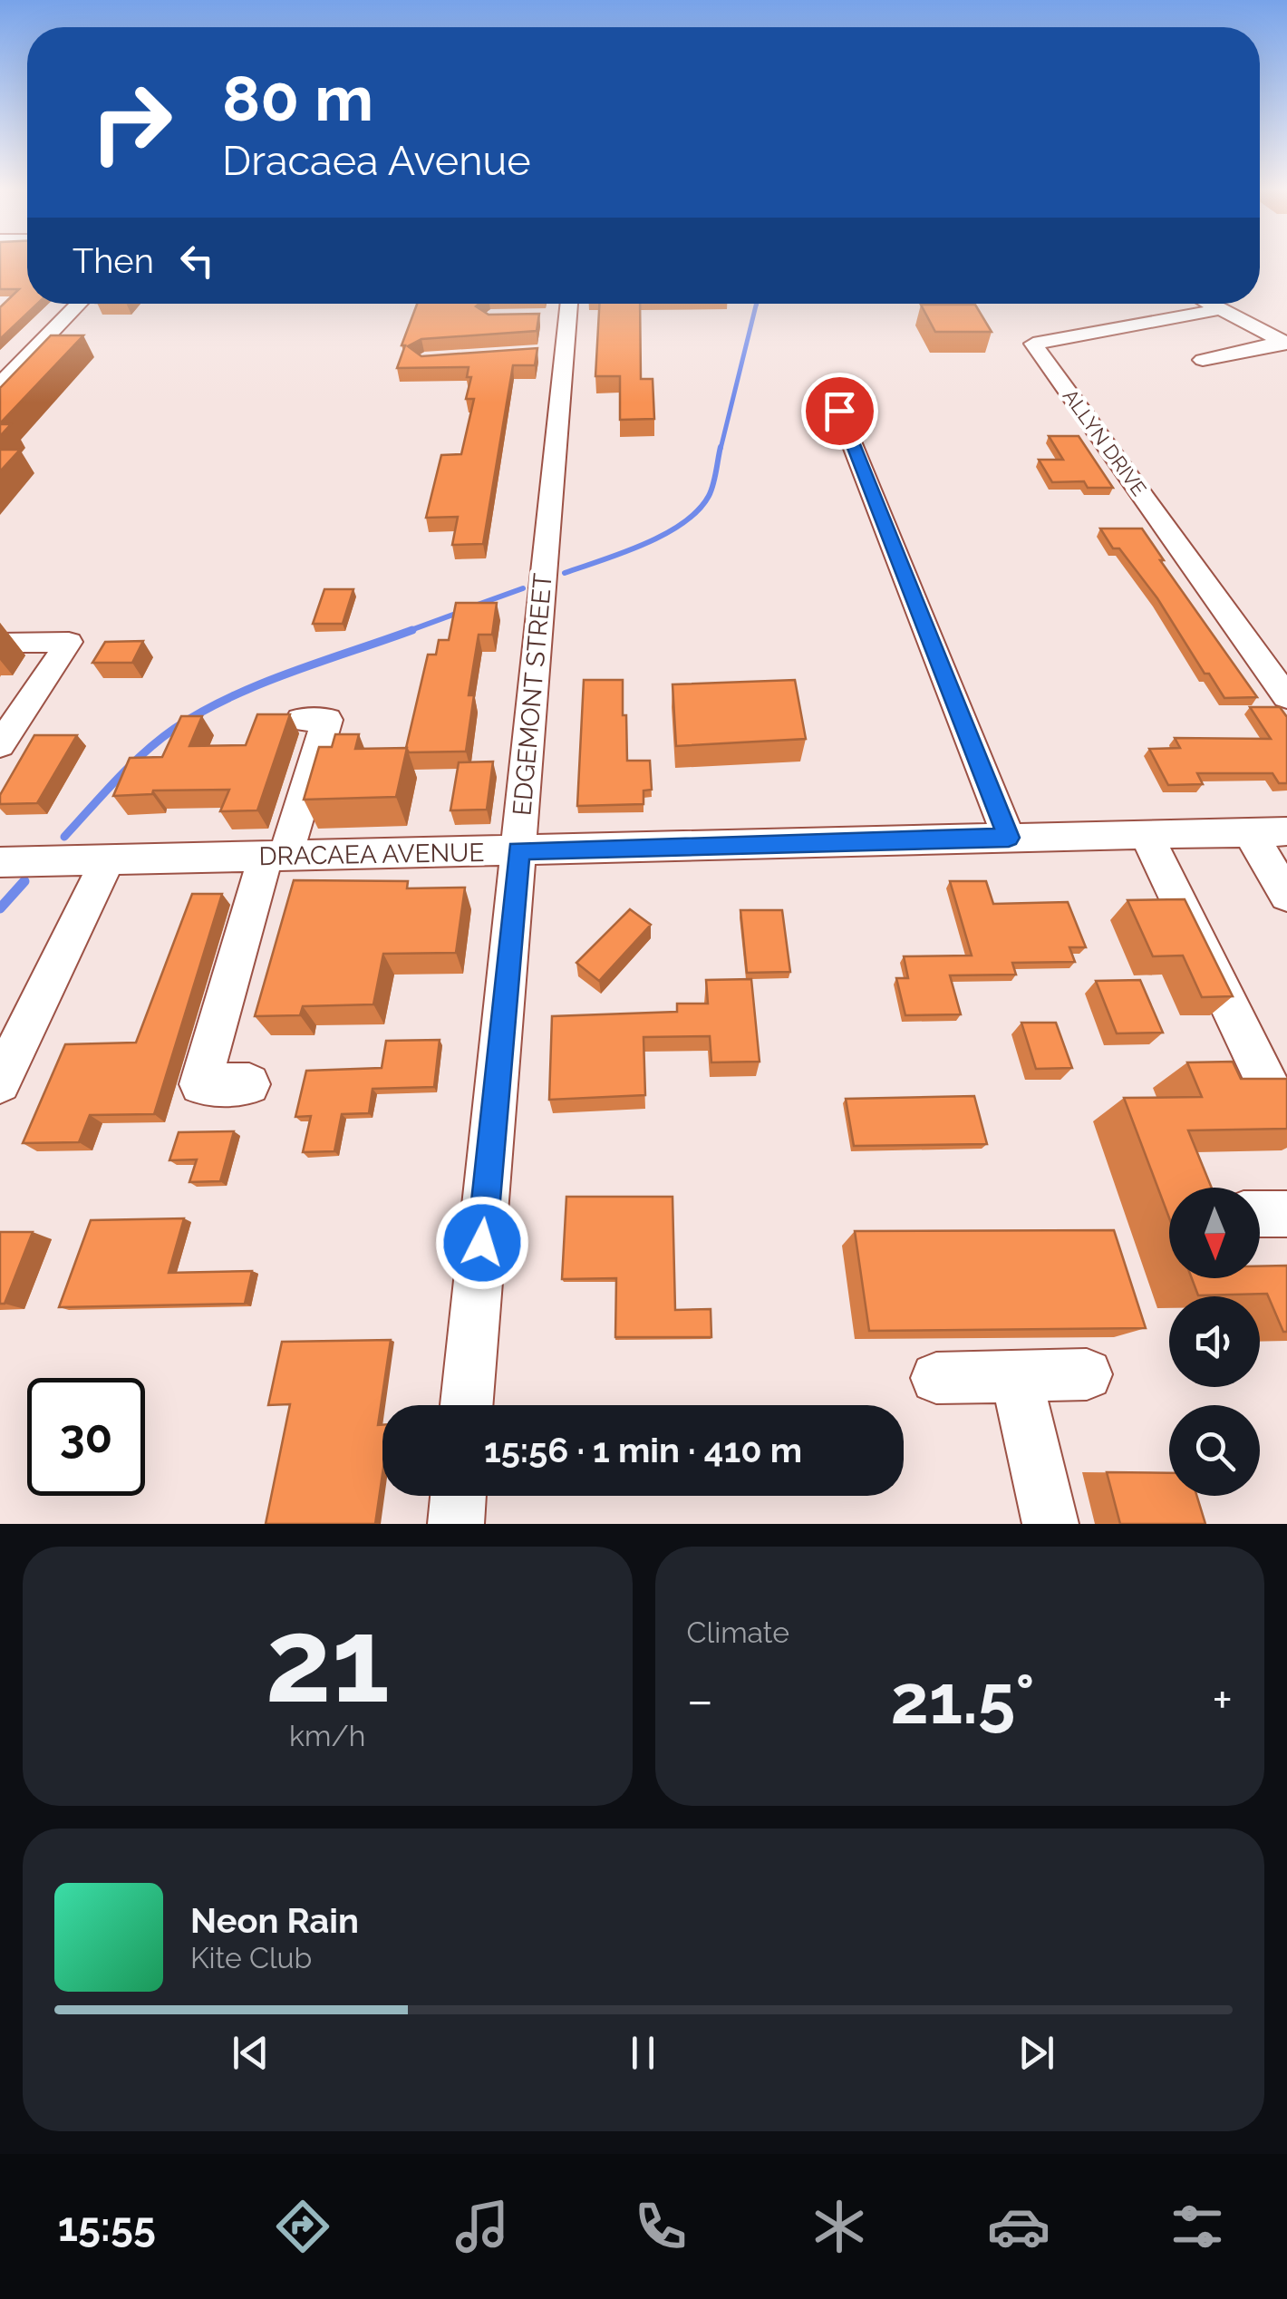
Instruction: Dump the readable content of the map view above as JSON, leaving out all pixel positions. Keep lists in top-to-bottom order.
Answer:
{
  "streets": {
    "street": ["ALLYN DRIVE", "EDGEMONT STREET", "DRACAEA AVENUE"]
  },
  "crossings": [
    ["EDGEMONT STREET", "DRACAEA AVENUE"]
  ],
  "north": "bottom",
  "page": {
    "turn": ["80 m", "Dracaea Avenue"],
    "then": "Then",
    "limit": "30",
    "trip": "15:56 · 1 min · 410 m",
    "tile": [
      ["21", "km/h"],
      "Climate"
    ],
    "heat": ["−", "21.5°", "+"],
    "song": ["Neon Rain", "Kite Club"],
    "tabs": "15:55"
  }
}
